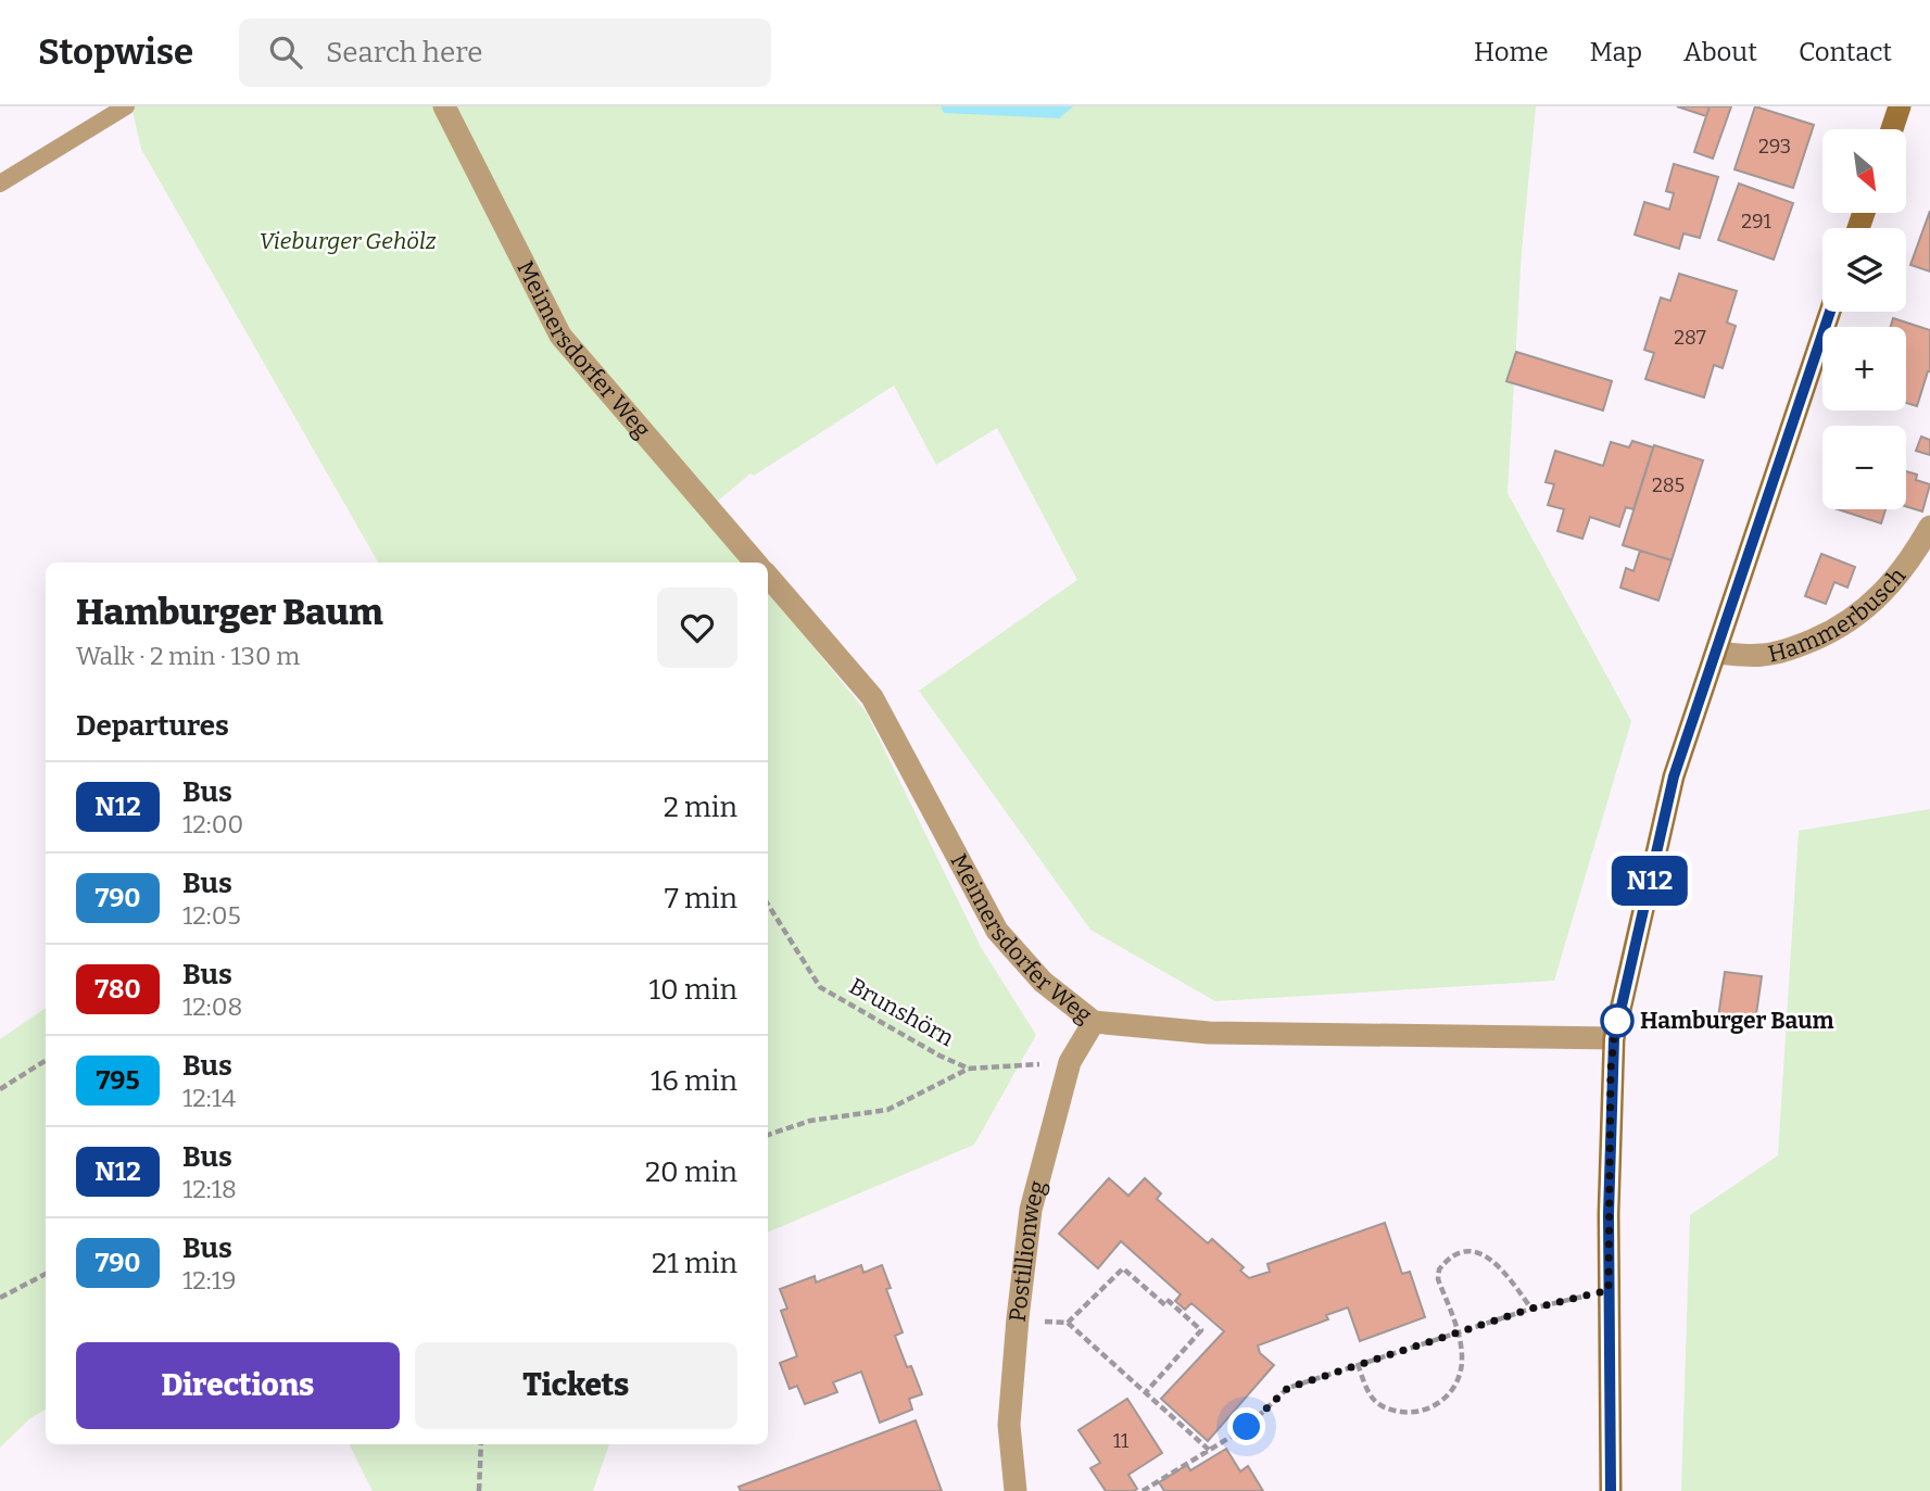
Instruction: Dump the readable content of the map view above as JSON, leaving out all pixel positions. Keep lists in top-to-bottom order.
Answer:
{
  "streets": {
    "street": ["Meimersdorfer Weg", "Hammerbusch", "Postillionweg"],
    "path": ["Brunshörn"]
  },
  "crossings": [
    ["Meimersdorfer Weg", "Postillionweg"],
    ["Brunshörn", "Postillionweg"]
  ],
  "parks": ["Vieburger Gehölz"],
  "places": ["Hamburger Baum"],
  "lines": ["bus line N12"],
  "house_numbers": [
    "293",
    "291",
    "287",
    "285",
    "11"
  ],
  "north": "bottom right",
  "page": {
    "header": "Stopwise",
    "search": "Search here",
    "nav": [
      "Home",
      "Map",
      "About",
      "Contact"
    ],
    "on_map": "N12",
    "map_buttons": ["+", "−"],
    "heading": [
      ["Hamburger Baum", "Walk · 2 min · 130 m"],
      "Departures"
    ],
    "list": [
      {
        "mark": "N12",
        "name": "Bus",
        "note": "12:00",
        "value": "2 min"
      },
      {
        "mark": "790",
        "name": "Bus",
        "note": "12:05",
        "value": "7 min"
      },
      {
        "mark": "780",
        "name": "Bus",
        "note": "12:08",
        "value": "10 min"
      },
      {
        "mark": "795",
        "name": "Bus",
        "note": "12:14",
        "value": "16 min"
      },
      {
        "mark": "N12",
        "name": "Bus",
        "note": "12:18",
        "value": "20 min"
      },
      {
        "mark": "790",
        "name": "Bus",
        "note": "12:19",
        "value": "21 min"
      }
    ],
    "buttons": ["Directions", "Tickets"]
  }
}
